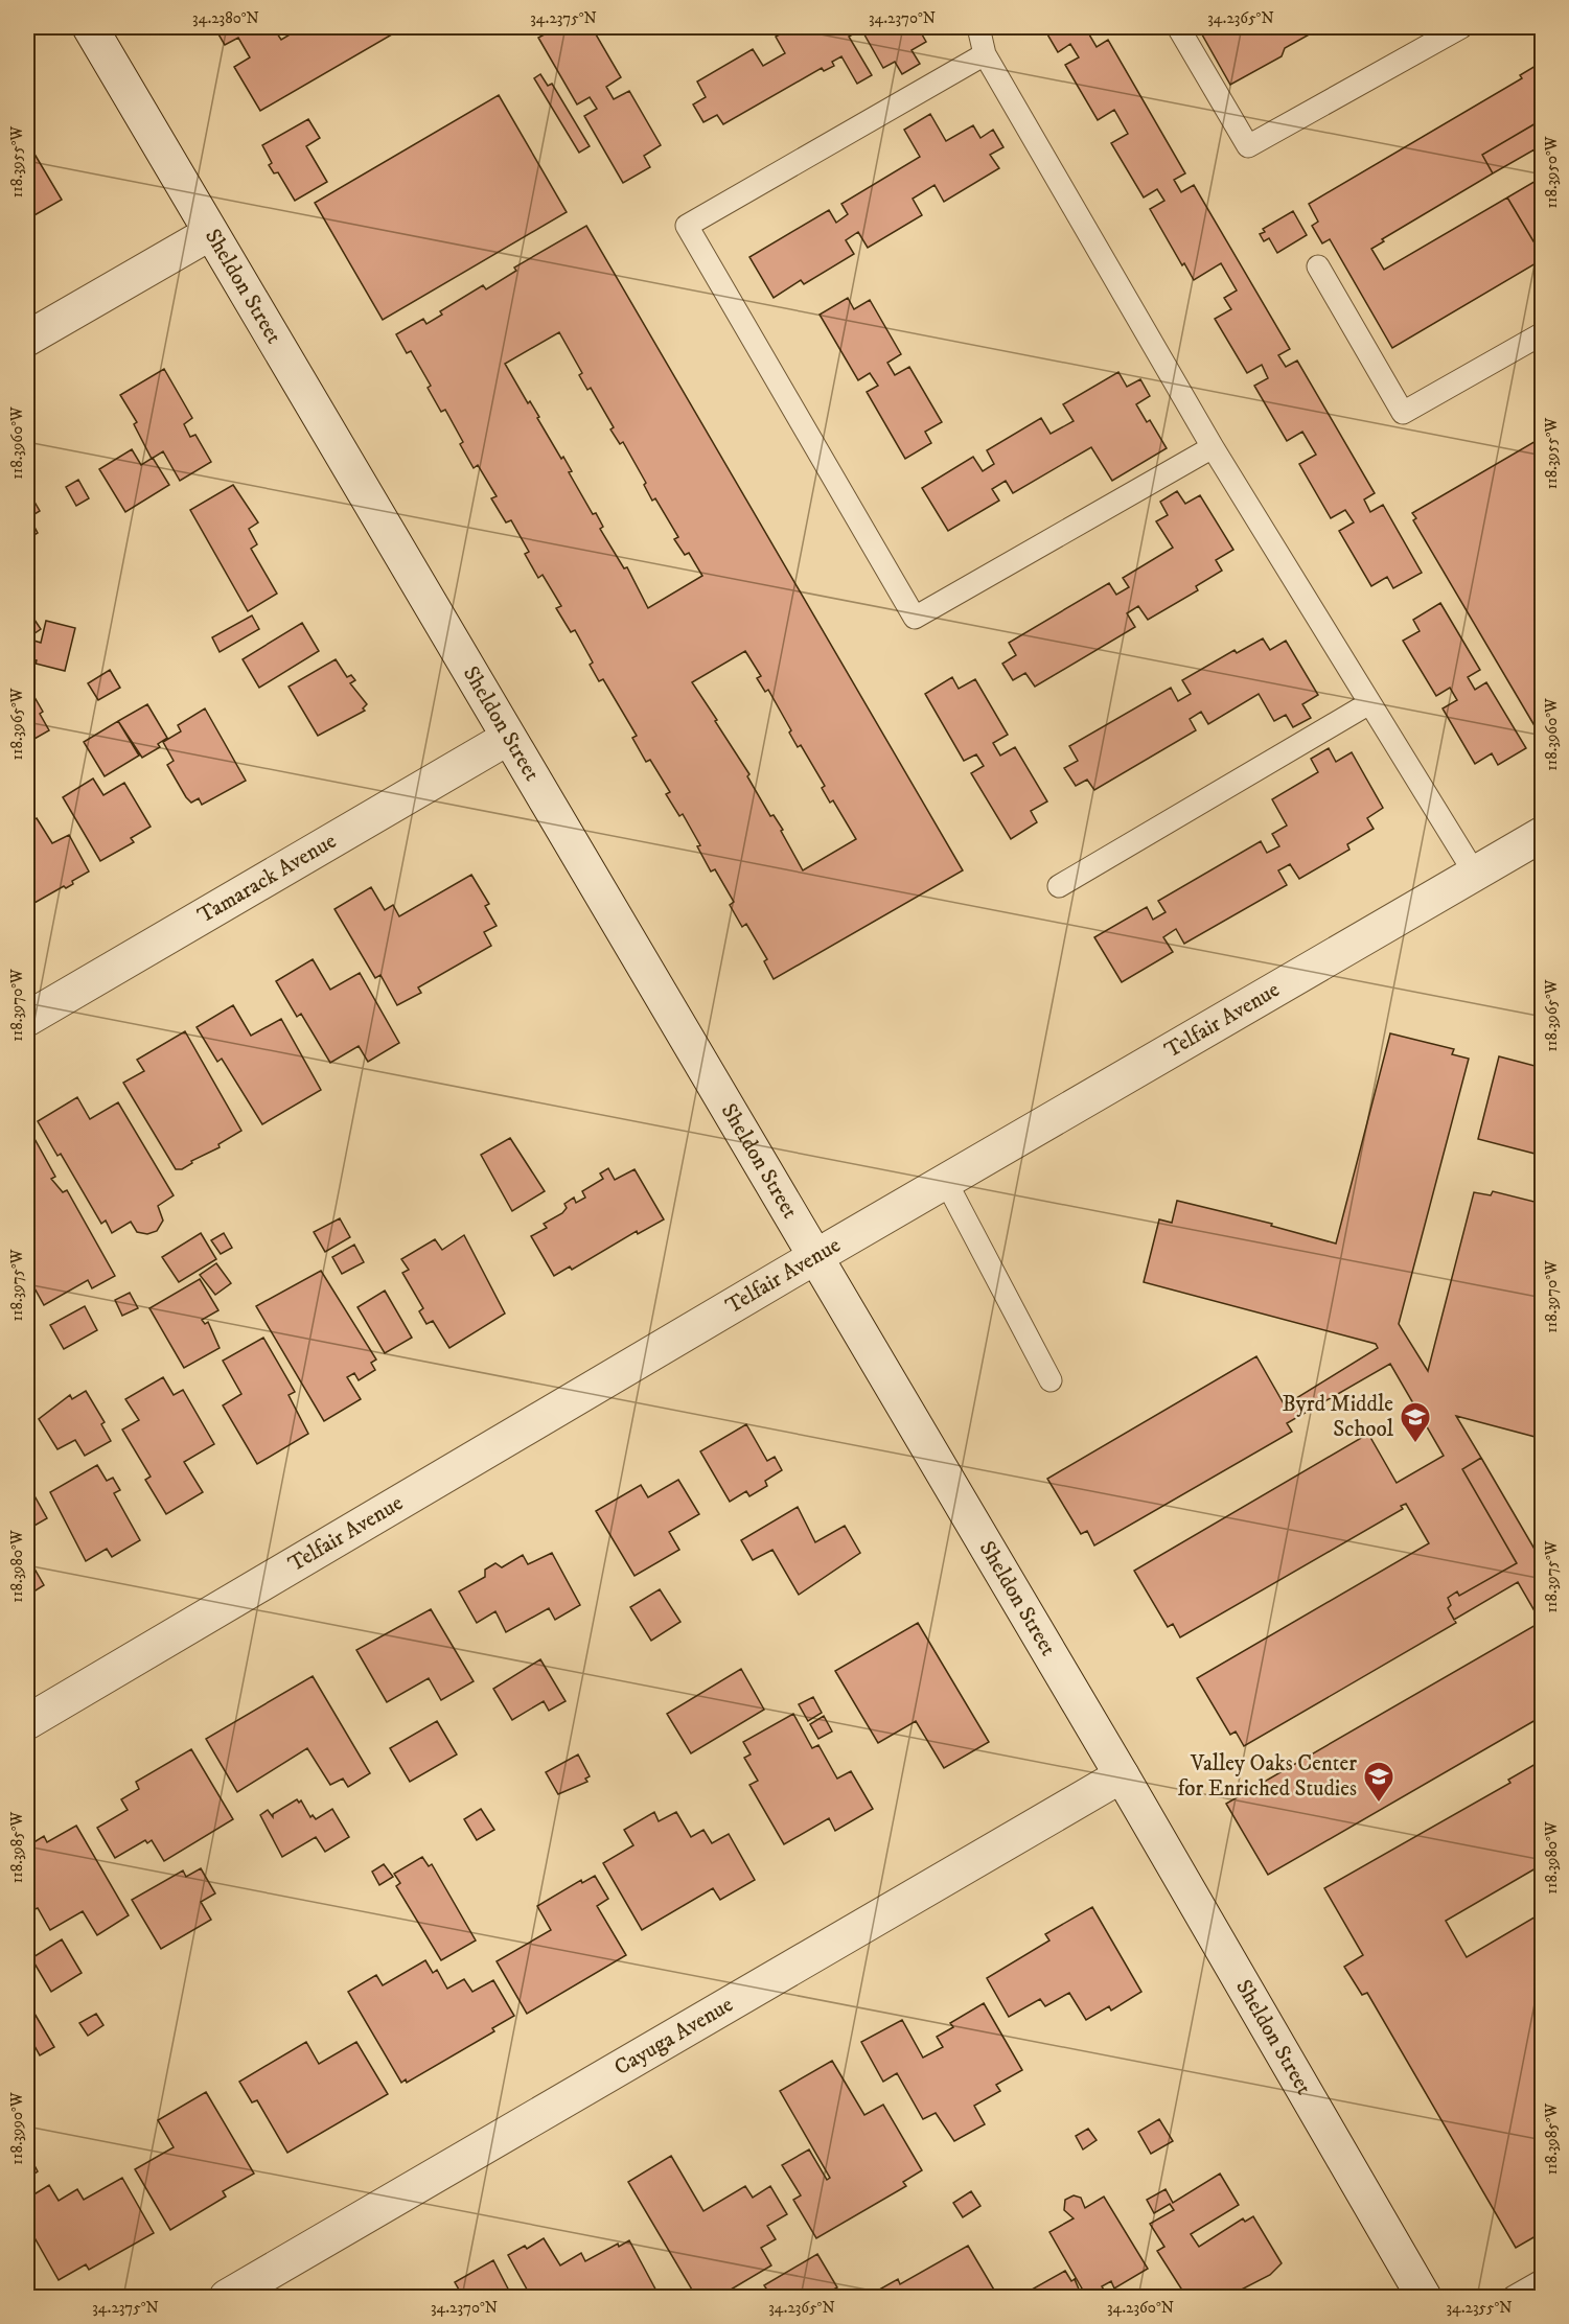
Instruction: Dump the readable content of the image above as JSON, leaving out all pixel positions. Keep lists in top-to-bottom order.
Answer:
{
  "streets": {
    "street": [
      "Sheldon Street",
      "Tamarack Avenue",
      "Telfair Avenue",
      "Cayuga Avenue"
    ]
  },
  "crossings": [
    ["Sheldon Street", "Tamarack Avenue"],
    ["Sheldon Street", "Telfair Avenue"],
    ["Sheldon Street", "Cayuga Avenue"]
  ],
  "places": {
    "school or university": ["Byrd Middle School", "Valley Oaks Center for Enriched Studies"]
  },
  "coordinates": [
    "34.2380°N",
    "34.2375°N",
    "34.2370°N",
    "34.2365°N",
    "118.3955°W",
    "118.3950°W",
    "118.3960°W",
    "118.3965°W",
    "118.3970°W",
    "118.3975°W",
    "118.3980°W",
    "118.3985°W",
    "118.3990°W",
    "34.2360°N",
    "34.2355°N"
  ]
}
